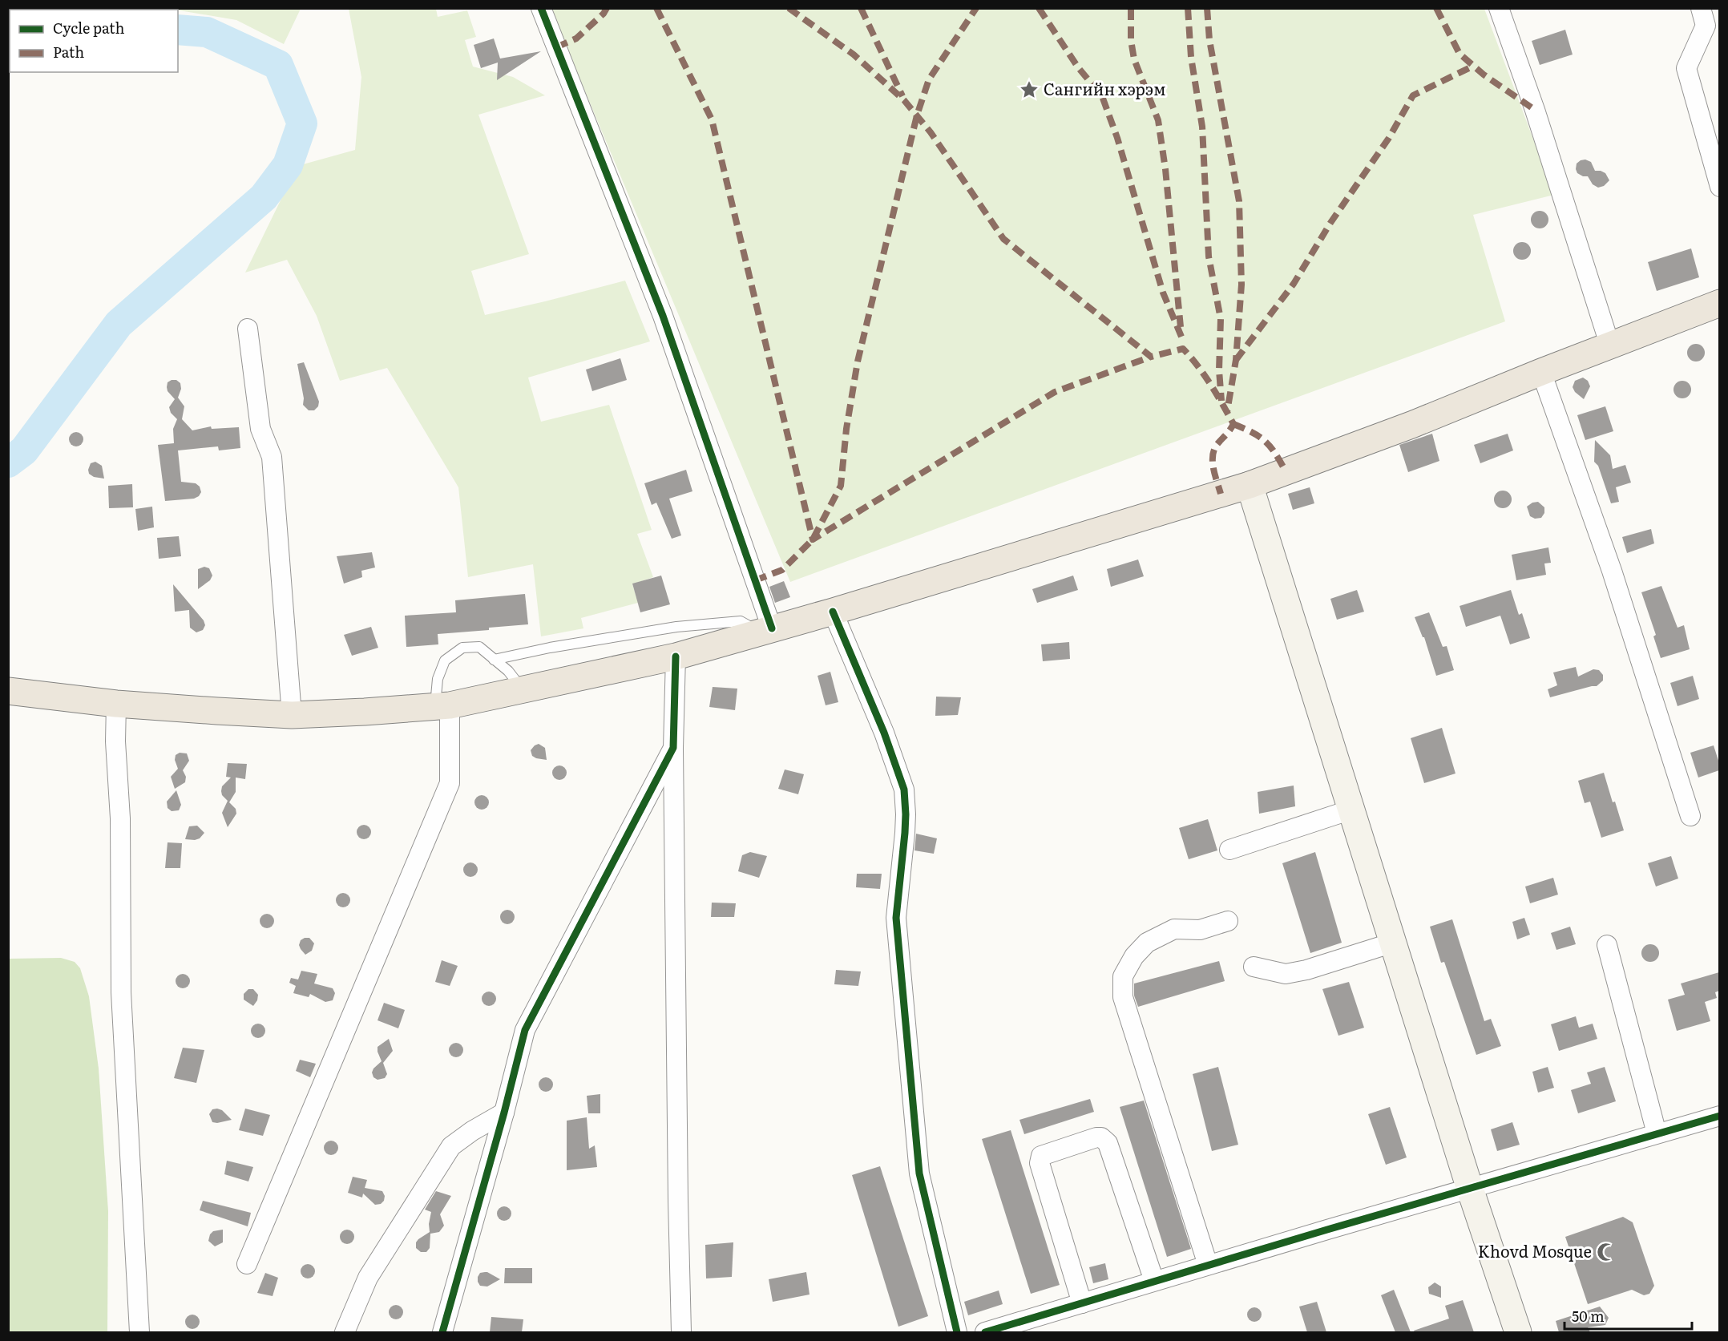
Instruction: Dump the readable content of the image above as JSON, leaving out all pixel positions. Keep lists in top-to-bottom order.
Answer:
{
  "places": {
    "place": ["Сангийн хэрэм"],
    "mosque": ["Khovd Mosque"]
  },
  "legend": ["Cycle path", "Path"],
  "scale_bar": "50 m"
}
